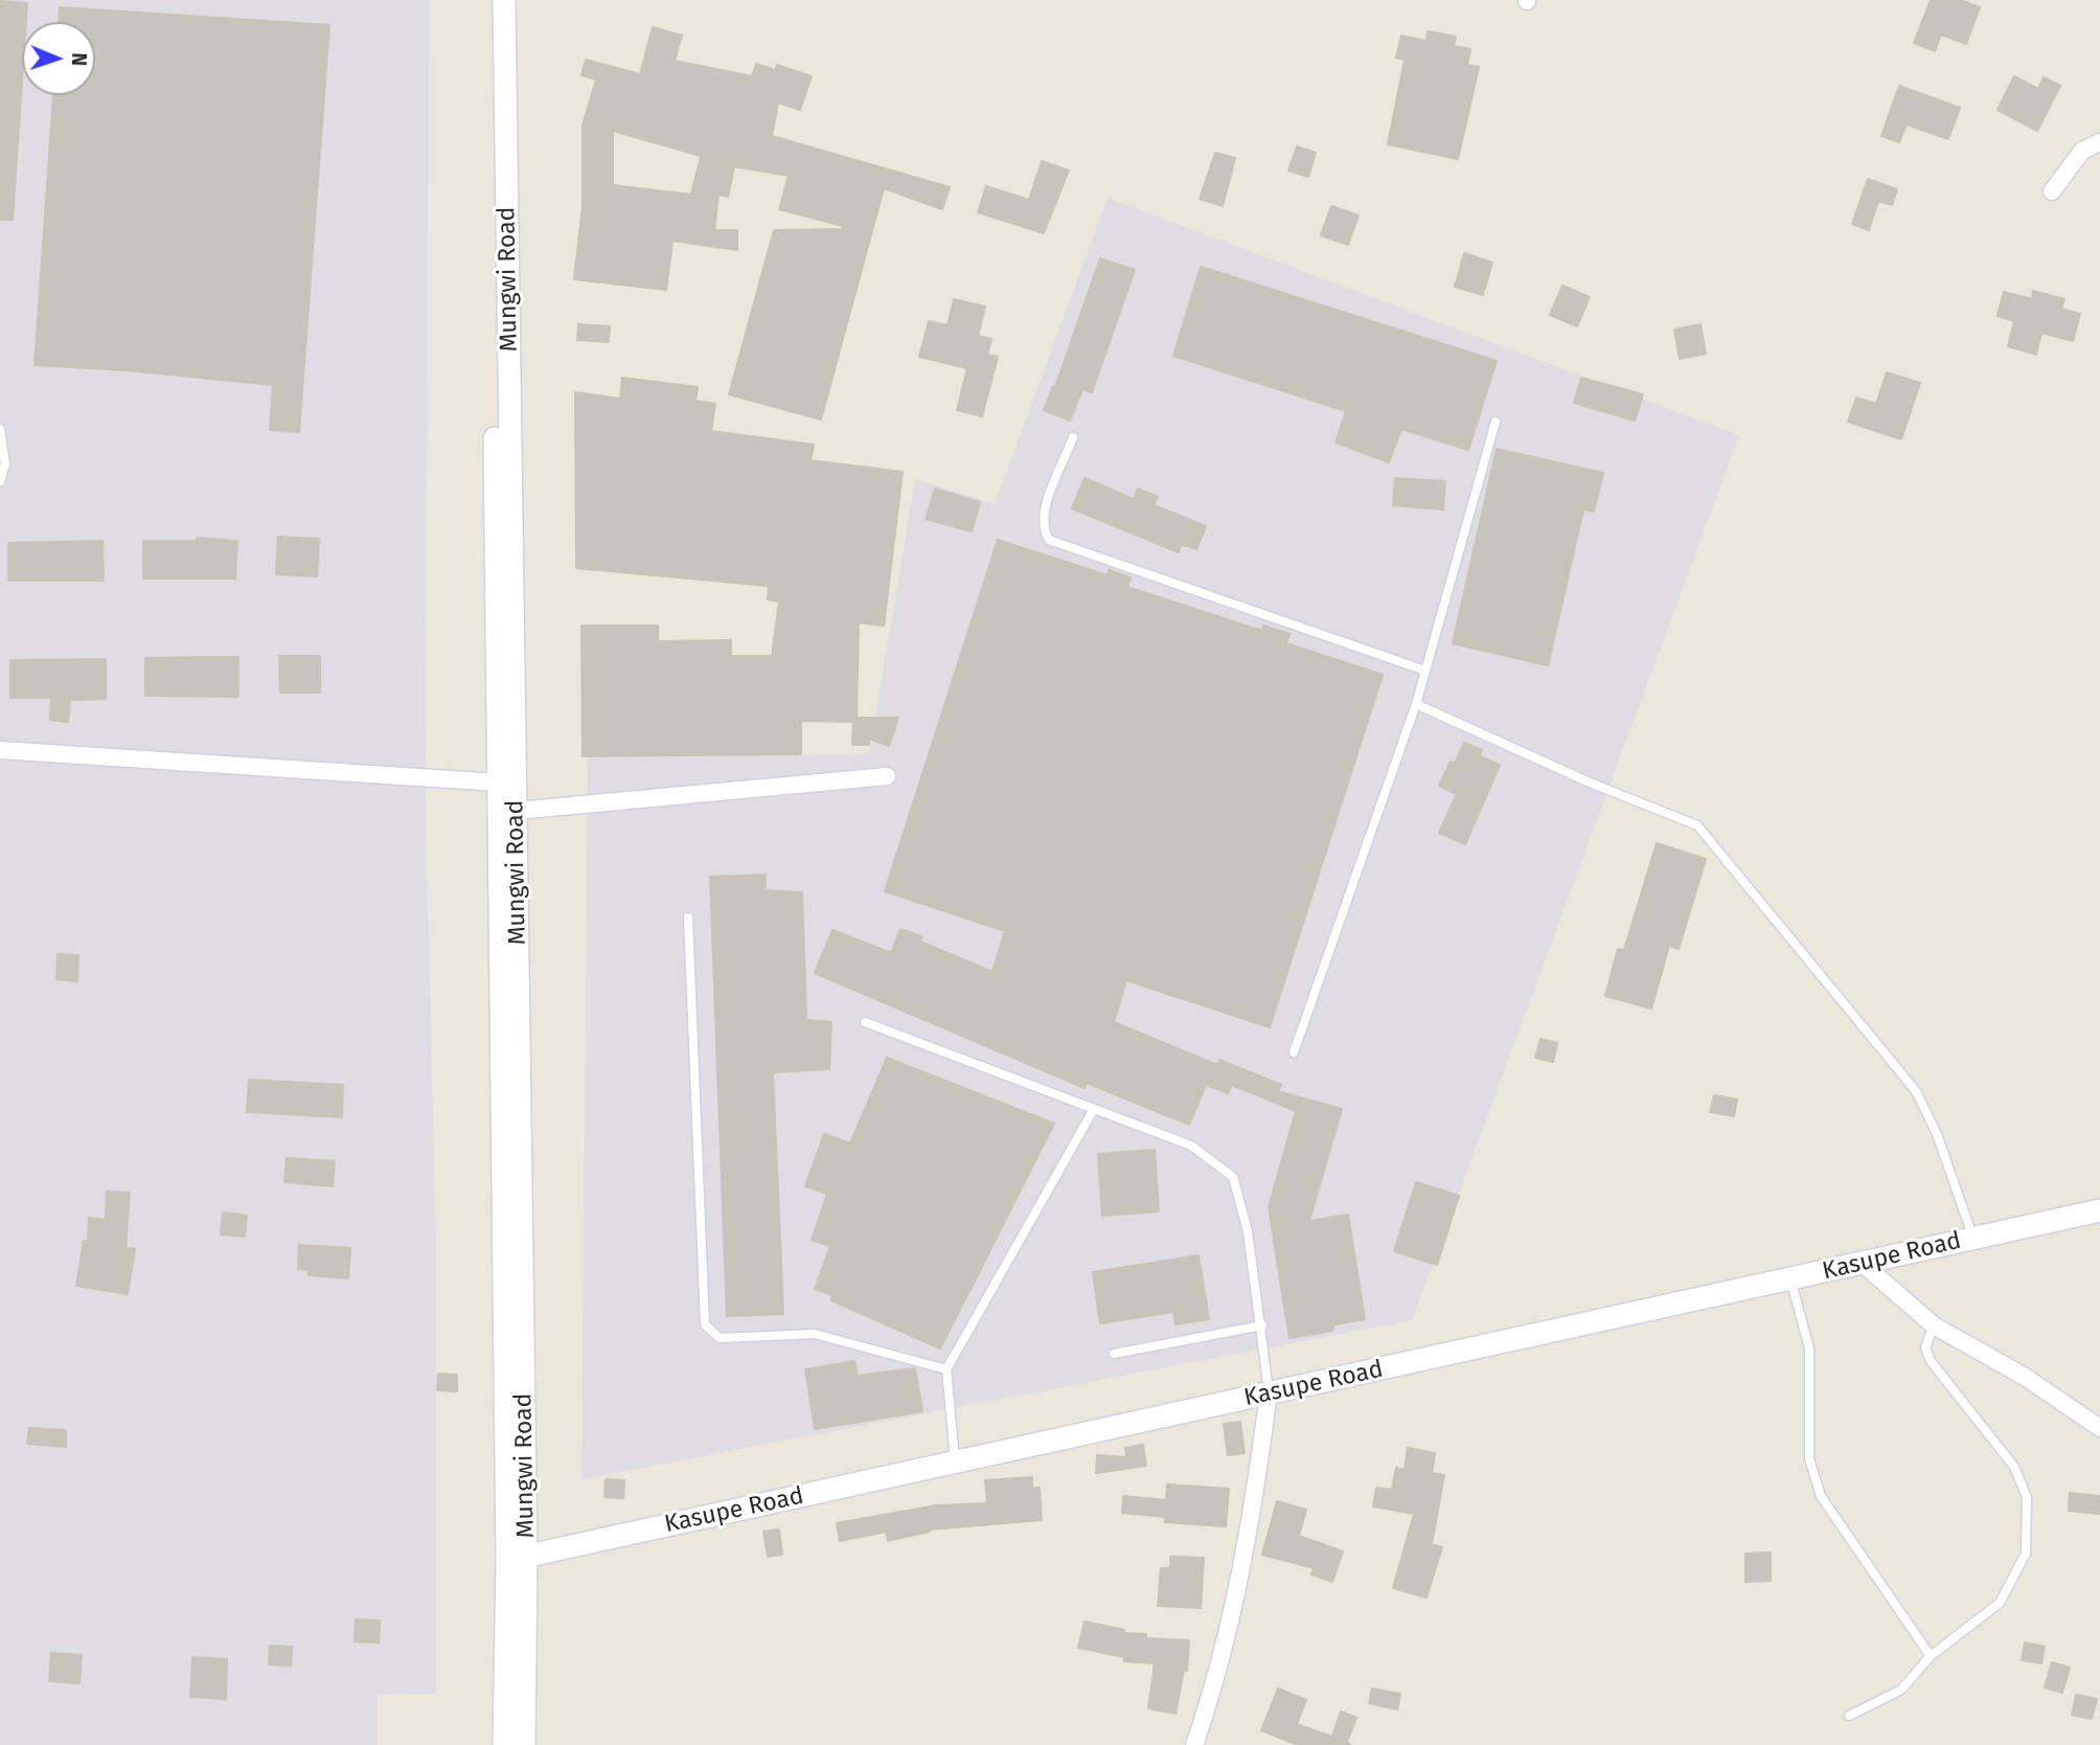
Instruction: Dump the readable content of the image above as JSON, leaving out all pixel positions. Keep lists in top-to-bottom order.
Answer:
{
  "streets": {
    "main road": ["Mungwi Road", "Kasupe Road"]
  },
  "crossings": [
    ["Mungwi Road", "Kasupe Road"]
  ],
  "north": "right"
}
